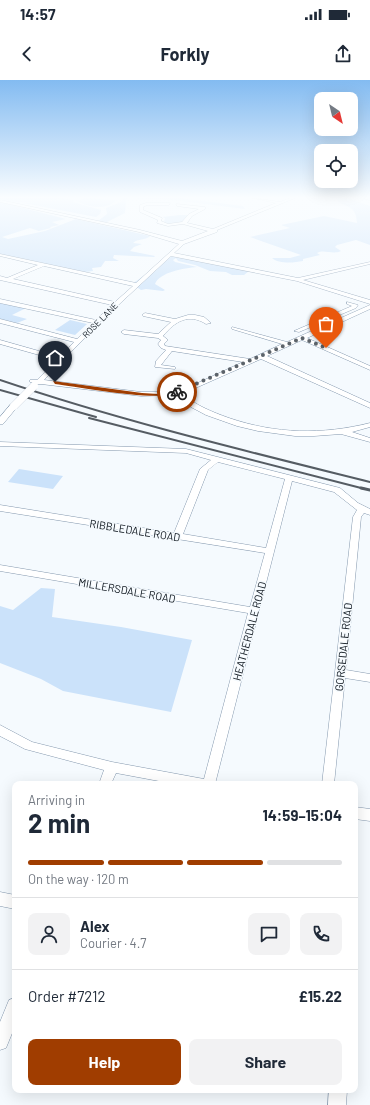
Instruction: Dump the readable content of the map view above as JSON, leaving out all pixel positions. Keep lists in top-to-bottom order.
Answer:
{
  "streets": {
    "street": [
      "ROSE LANE",
      "RIBBLEDALE ROAD",
      "MILLERSDALE ROAD",
      "HEATHERDALE ROAD",
      "GORSEDALE ROAD"
    ]
  },
  "crossings": [
    ["RIBBLEDALE ROAD", "HEATHERDALE ROAD"],
    ["MILLERSDALE ROAD", "HEATHERDALE ROAD"]
  ],
  "north": "bottom right",
  "page": {
    "status": "14:57",
    "header": "Forkly",
    "heading": ["2 min", "Arriving in", "14:59–15:04"],
    "panel": [
      "Alex",
      "Courier · 4.7",
      "Order #7212",
      "£15.22"
    ],
    "bar": "On the way · 120 m",
    "buttons": ["Help", "Share"]
  }
}
